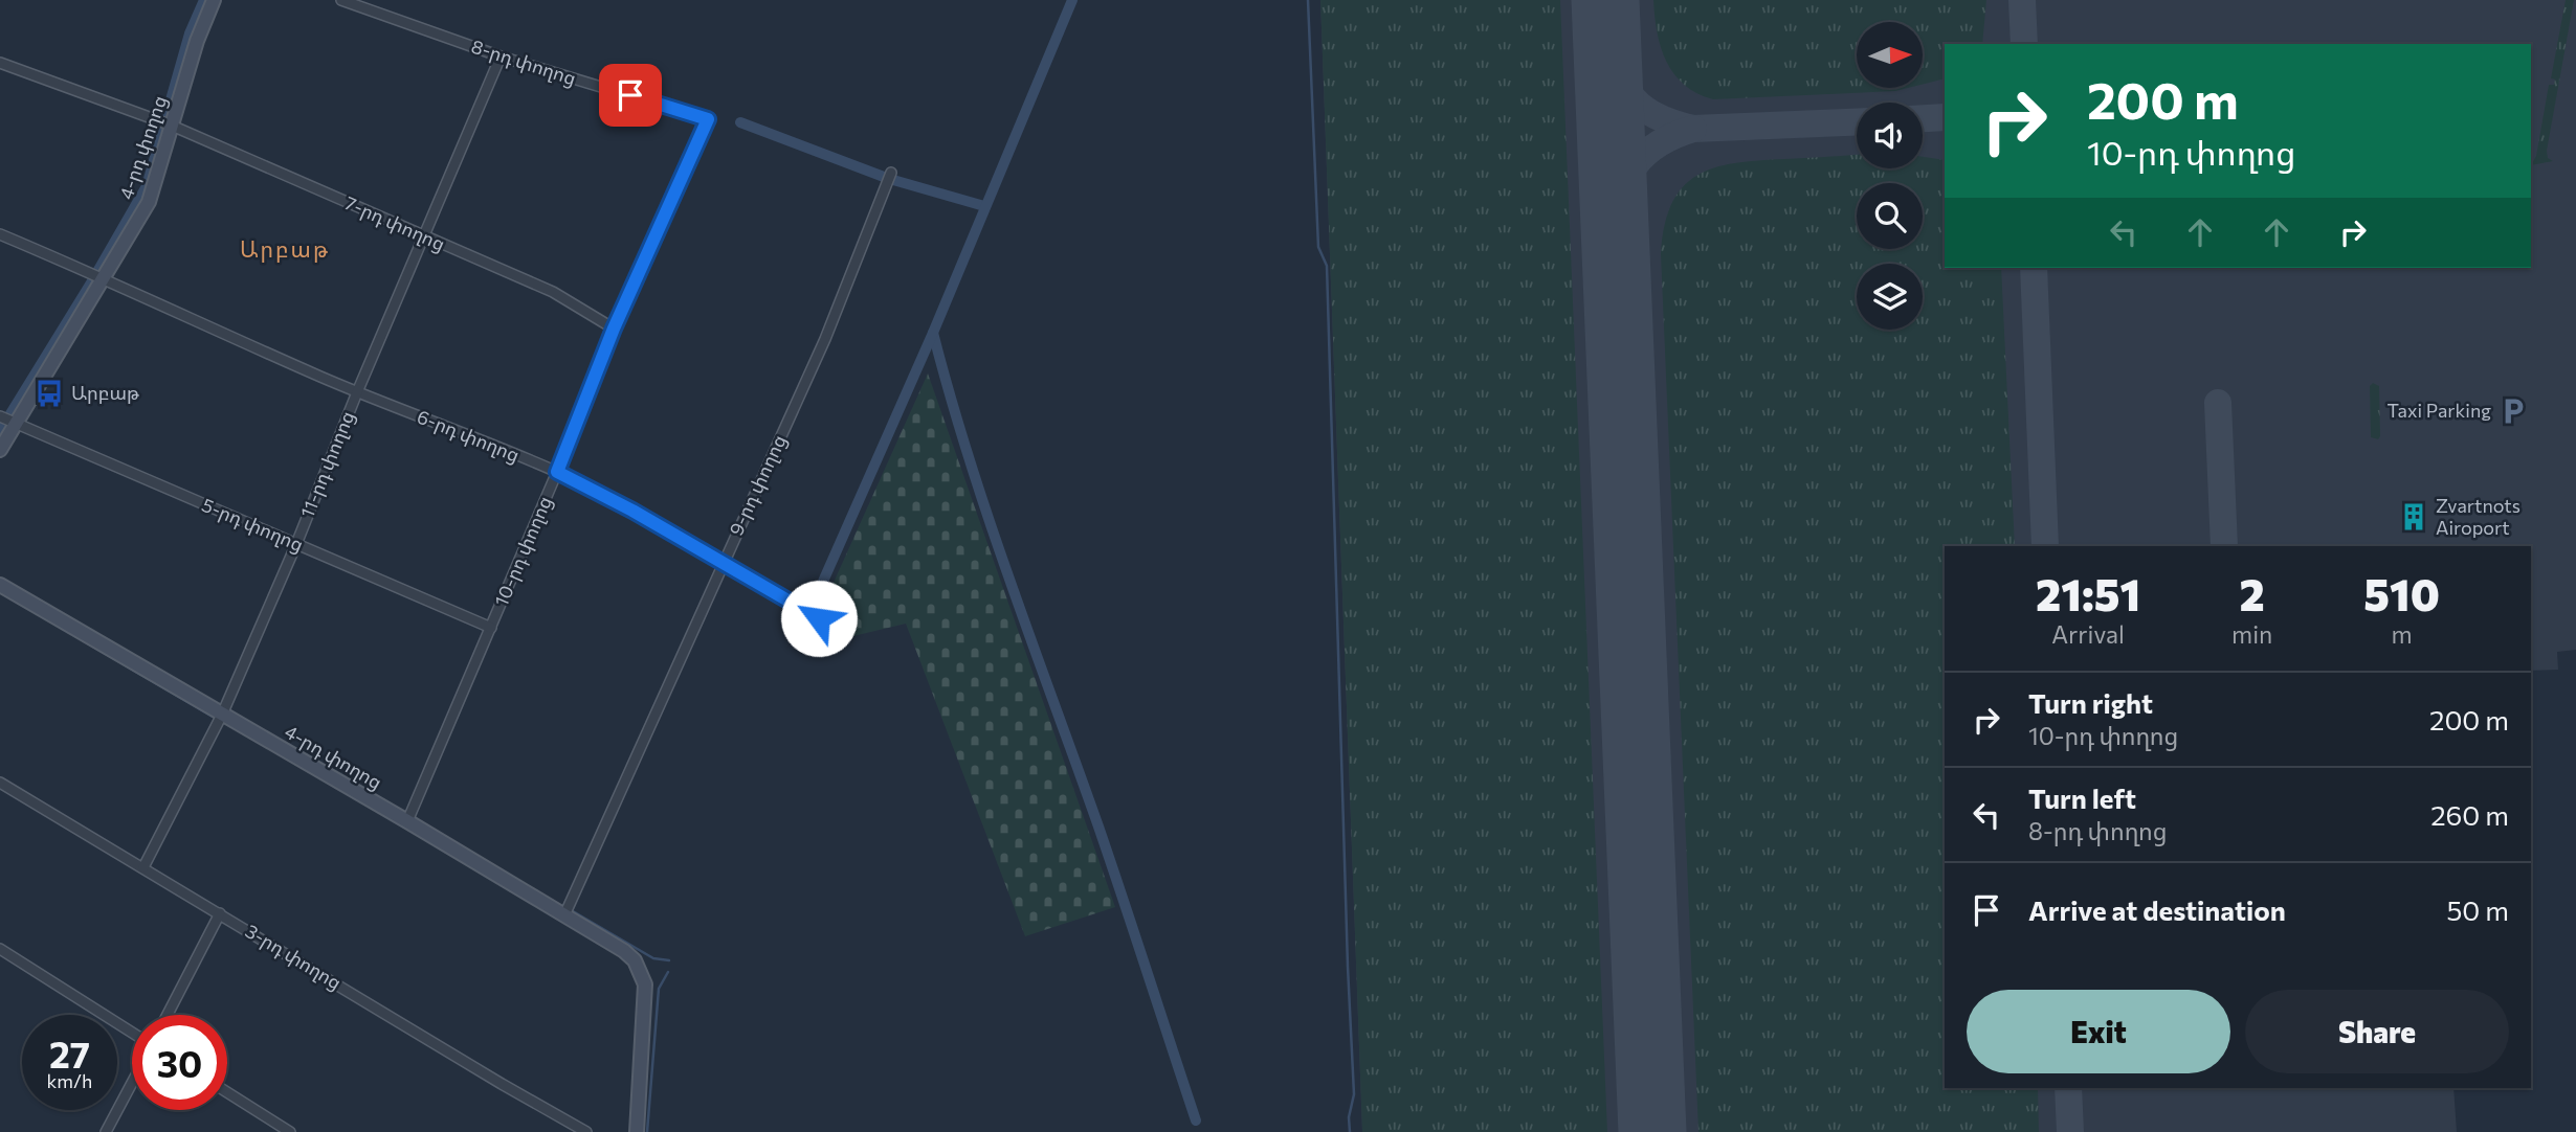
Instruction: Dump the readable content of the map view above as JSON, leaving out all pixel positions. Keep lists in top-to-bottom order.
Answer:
{
  "streets": {
    "main road": ["4-րդ փողոց"],
    "street": [
      "8-րդ փողոց",
      "7-րդ փողոց",
      "6-րդ փողոց",
      "11-րդ փողոց",
      "9-րդ փողոց",
      "5-րդ փողոց",
      "10-րդ փողոց",
      "3-րդ փողոց"
    ]
  },
  "crossings": [
    ["8-րդ փողոց", "11-րդ փողոց"],
    ["8-րդ փողոց", "10-րդ փողոց"],
    ["4-րդ փողոց", "7-րդ փողոց"],
    ["4-րդ փողոց", "6-րդ փողոց"],
    ["4-րդ փողոց", "11-րդ փողոց"],
    ["4-րդ փողոց", "9-րդ փողոց"],
    ["4-րդ փողոց", "5-րդ փողոց"],
    ["4-րդ փողոց", "10-րդ փողոց"],
    ["7-րդ փողոց", "11-րդ փողոց"],
    ["7-րդ փողոց", "10-րդ փողոց"],
    ["6-րդ փողոց", "11-րդ փողոց"],
    ["6-րդ փողոց", "9-րդ փողոց"],
    ["6-րդ փողոց", "10-րդ փողոց"],
    ["11-րդ փողոց", "5-րդ փողոց"],
    ["11-րդ փողոց", "3-րդ փողոց"],
    ["5-րդ փողոց", "10-րդ փողոց"]
  ],
  "districts": ["Արբաթ"],
  "places": {
    "bus stop": ["Արբաթ"],
    "parking": ["Taxi Parking"],
    "building": ["Zvartnots Airoport"]
  },
  "north": "right",
  "page": {
    "turn": ["200 m", "10-րդ փողոց"],
    "eta": [
      "21:51",
      "Arrival",
      "2",
      "min",
      "510",
      "m"
    ],
    "list": [
      {
        "name": "Turn right",
        "note": "10-րդ փողոց",
        "value": "200 m"
      },
      {
        "name": "Turn left",
        "note": "8-րդ փողոց",
        "value": "260 m"
      },
      {
        "name": "Arrive at destination",
        "value": "50 m"
      }
    ],
    "buttons": ["Exit", "Share"],
    "speed": "27 km/h",
    "limit": "30"
  }
}
